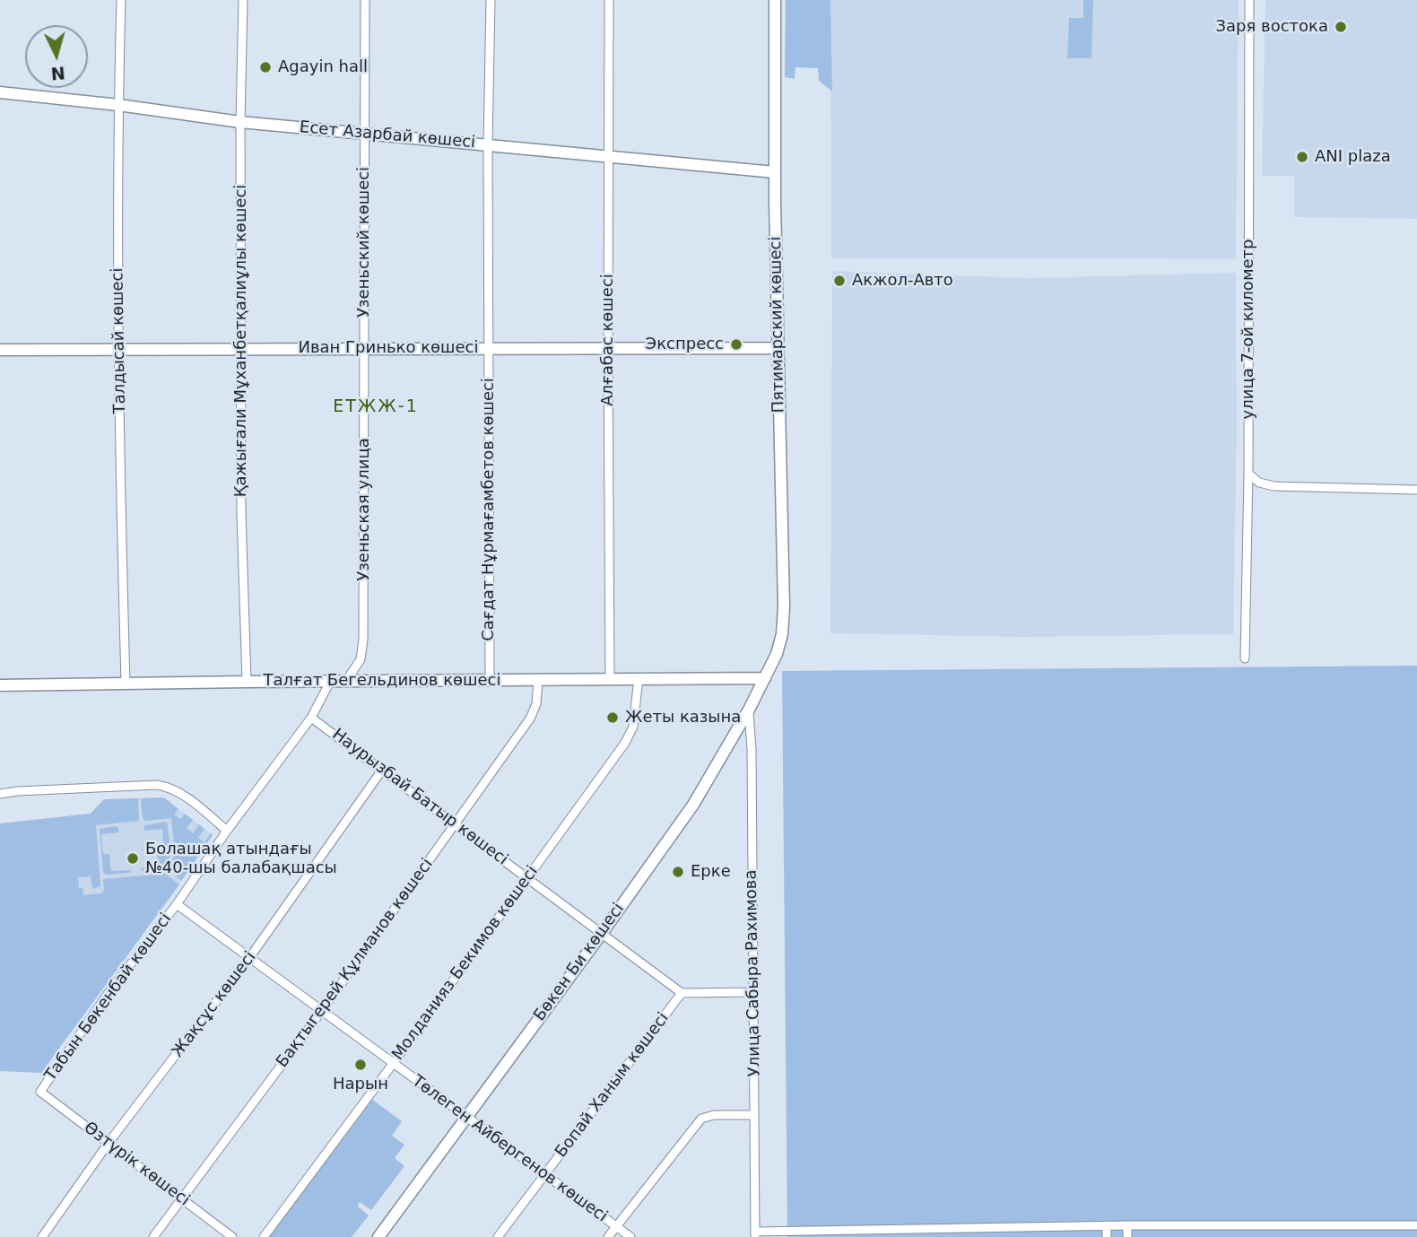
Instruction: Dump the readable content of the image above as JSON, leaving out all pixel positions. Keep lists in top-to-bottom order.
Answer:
{
  "streets": {
    "street": [
      "Есет Азарбай көшесі",
      "Узеньский көшесі",
      "Пятимарский көшесі",
      "улица 7-ой километр",
      "Алғабас көшесі",
      "Талдысай көшесі",
      "Қажығали Мұханбетқалиұлы көшесі",
      "Иван Гринько көшесі",
      "Узеньская улица",
      "Сағдат Нұрмағамбетов көшесі",
      "Талғат Бегельдинов көшесі",
      "Наурызбай Батыр көшесі",
      "Бөкен Би көшесі",
      "Бақтыгерей Құлманов көшесі",
      "Молданияз Бекимов көшесі",
      "Улица Сабыра Рахимова",
      "Табын Бөкенбай көшесі",
      "Жақсұс көшесі",
      "Бопай Ханым көшесі",
      "Төлеген Айбергенов көшесі",
      "Өзтүрік көшесі"
    ]
  },
  "crossings": [
    ["Есет Азарбай көшесі", "Узеньский көшесі"],
    ["Есет Азарбай көшесі", "Пятимарский көшесі"],
    ["Есет Азарбай көшесі", "Алғабас көшесі"],
    ["Есет Азарбай көшесі", "Талдысай көшесі"],
    ["Есет Азарбай көшесі", "Қажығали Мұханбетқалиұлы көшесі"],
    ["Есет Азарбай көшесі", "Сағдат Нұрмағамбетов көшесі"],
    ["Узеньский көшесі", "Узеньская улица"],
    ["Пятимарский көшесі", "Иван Гринько көшесі"],
    ["Пятимарский көшесі", "Талғат Бегельдинов көшесі"],
    ["Пятимарский көшесі", "Бөкен Би көшесі"],
    ["Алғабас көшесі", "Иван Гринько көшесі"],
    ["Алғабас көшесі", "Талғат Бегельдинов көшесі"],
    ["Талдысай көшесі", "Иван Гринько көшесі"],
    ["Талдысай көшесі", "Талғат Бегельдинов көшесі"],
    ["Қажығали Мұханбетқалиұлы көшесі", "Иван Гринько көшесі"],
    ["Қажығали Мұханбетқалиұлы көшесі", "Талғат Бегельдинов көшесі"],
    ["Иван Гринько көшесі", "Узеньская улица"],
    ["Иван Гринько көшесі", "Сағдат Нұрмағамбетов көшесі"],
    ["Узеньская улица", "Талғат Бегельдинов көшесі"],
    ["Сағдат Нұрмағамбетов көшесі", "Талғат Бегельдинов көшесі"],
    ["Талғат Бегельдинов көшесі", "Бөкен Би көшесі"],
    ["Талғат Бегельдинов көшесі", "Бақтыгерей Құлманов көшесі"],
    ["Талғат Бегельдинов көшесі", "Молданияз Бекимов көшесі"],
    ["Наурызбай Батыр көшесі", "Бөкен Би көшесі"],
    ["Наурызбай Батыр көшесі", "Бақтыгерей Құлманов көшесі"],
    ["Наурызбай Батыр көшесі", "Молданияз Бекимов көшесі"],
    ["Наурызбай Батыр көшесі", "Жақсұс көшесі"],
    ["Наурызбай Батыр көшесі", "Бопай Ханым көшесі"],
    ["Бөкен Би көшесі", "Улица Сабыра Рахимова"],
    ["Бөкен Би көшесі", "Төлеген Айбергенов көшесі"],
    ["Бақтыгерей Құлманов көшесі", "Төлеген Айбергенов көшесі"],
    ["Бақтыгерей Құлманов көшесі", "Өзтүрік көшесі"],
    ["Молданияз Бекимов көшесі", "Төлеген Айбергенов көшесі"],
    ["Табын Бөкенбай көшесі", "Төлеген Айбергенов көшесі"],
    ["Табын Бөкенбай көшесі", "Өзтүрік көшесі"],
    ["Жақсұс көшесі", "Төлеген Айбергенов көшесі"],
    ["Жақсұс көшесі", "Өзтүрік көшесі"],
    ["Бопай Ханым көшесі", "Төлеген Айбергенов көшесі"]
  ],
  "districts": ["ЕТЖЖ-1"],
  "places": [
    "Заря востока",
    "Agayin hall",
    "ANI plaza",
    "Акжол-Авто",
    "Экспресс",
    "Жеты казына",
    "Болашақ атындағы №40-шы балабақшасы",
    "Ерке",
    "Нарын"
  ],
  "north": "bottom"
}
